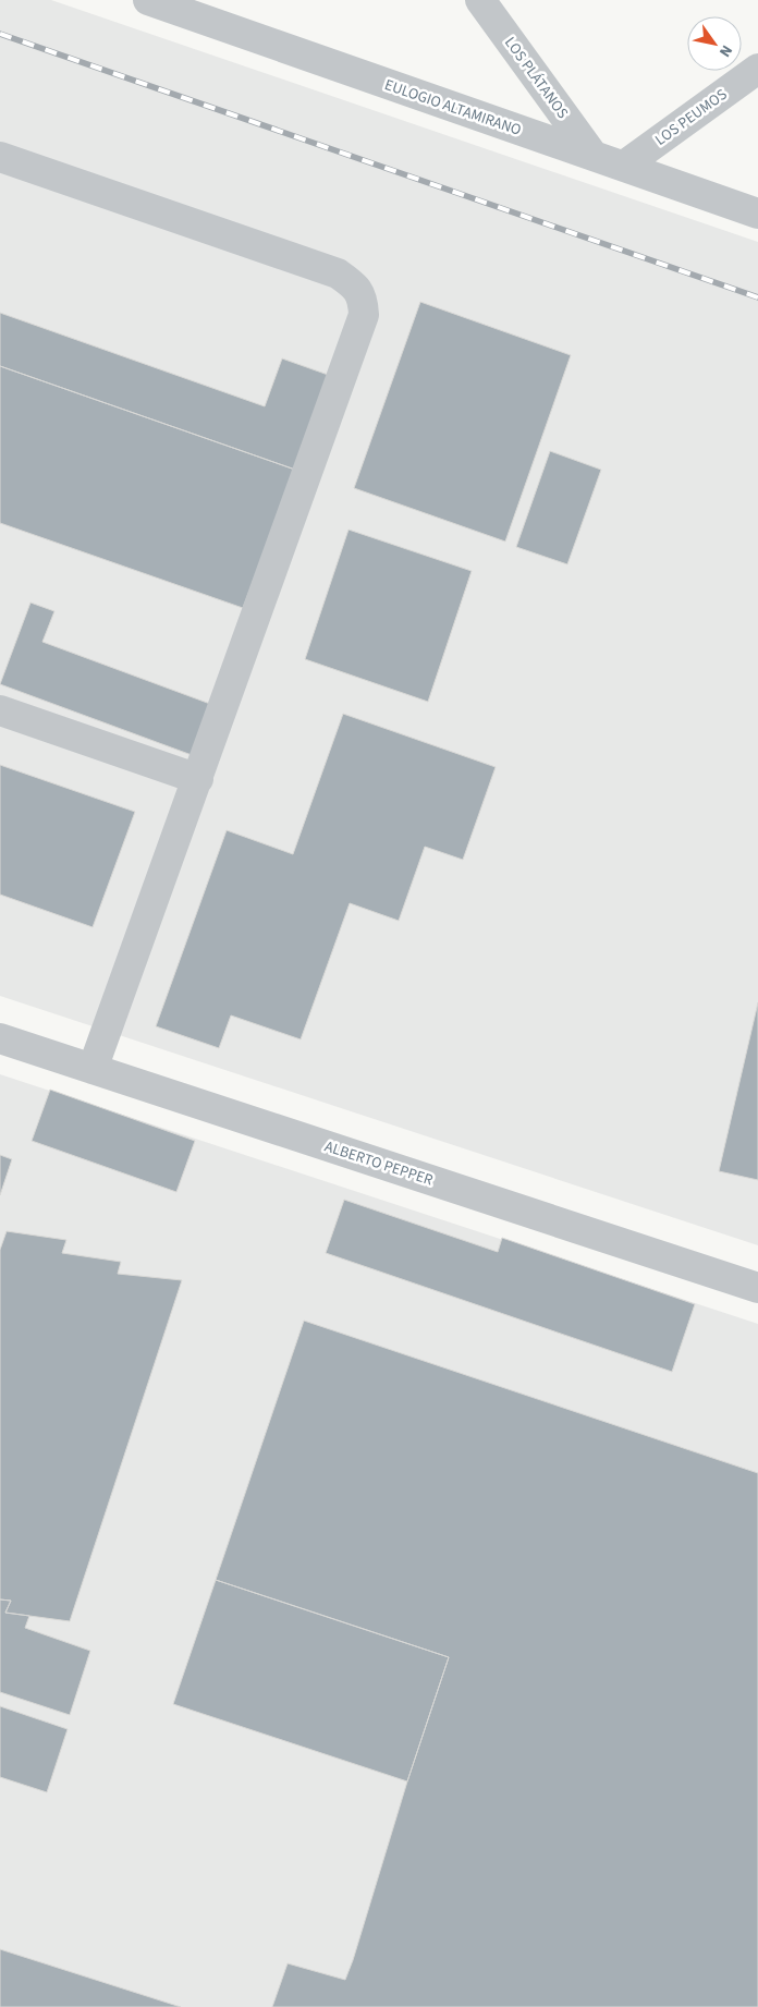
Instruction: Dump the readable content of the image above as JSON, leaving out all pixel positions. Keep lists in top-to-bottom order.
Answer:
{
  "streets": {
    "street": [
      "LOS PLÁTANOS",
      "EULOGIO ALTAMIRANO",
      "LOS PEUMOS",
      "ALBERTO PEPPER"
    ]
  },
  "crossings": [
    ["LOS PLÁTANOS", "EULOGIO ALTAMIRANO"],
    ["EULOGIO ALTAMIRANO", "LOS PEUMOS"]
  ],
  "north": "bottom right"
}
